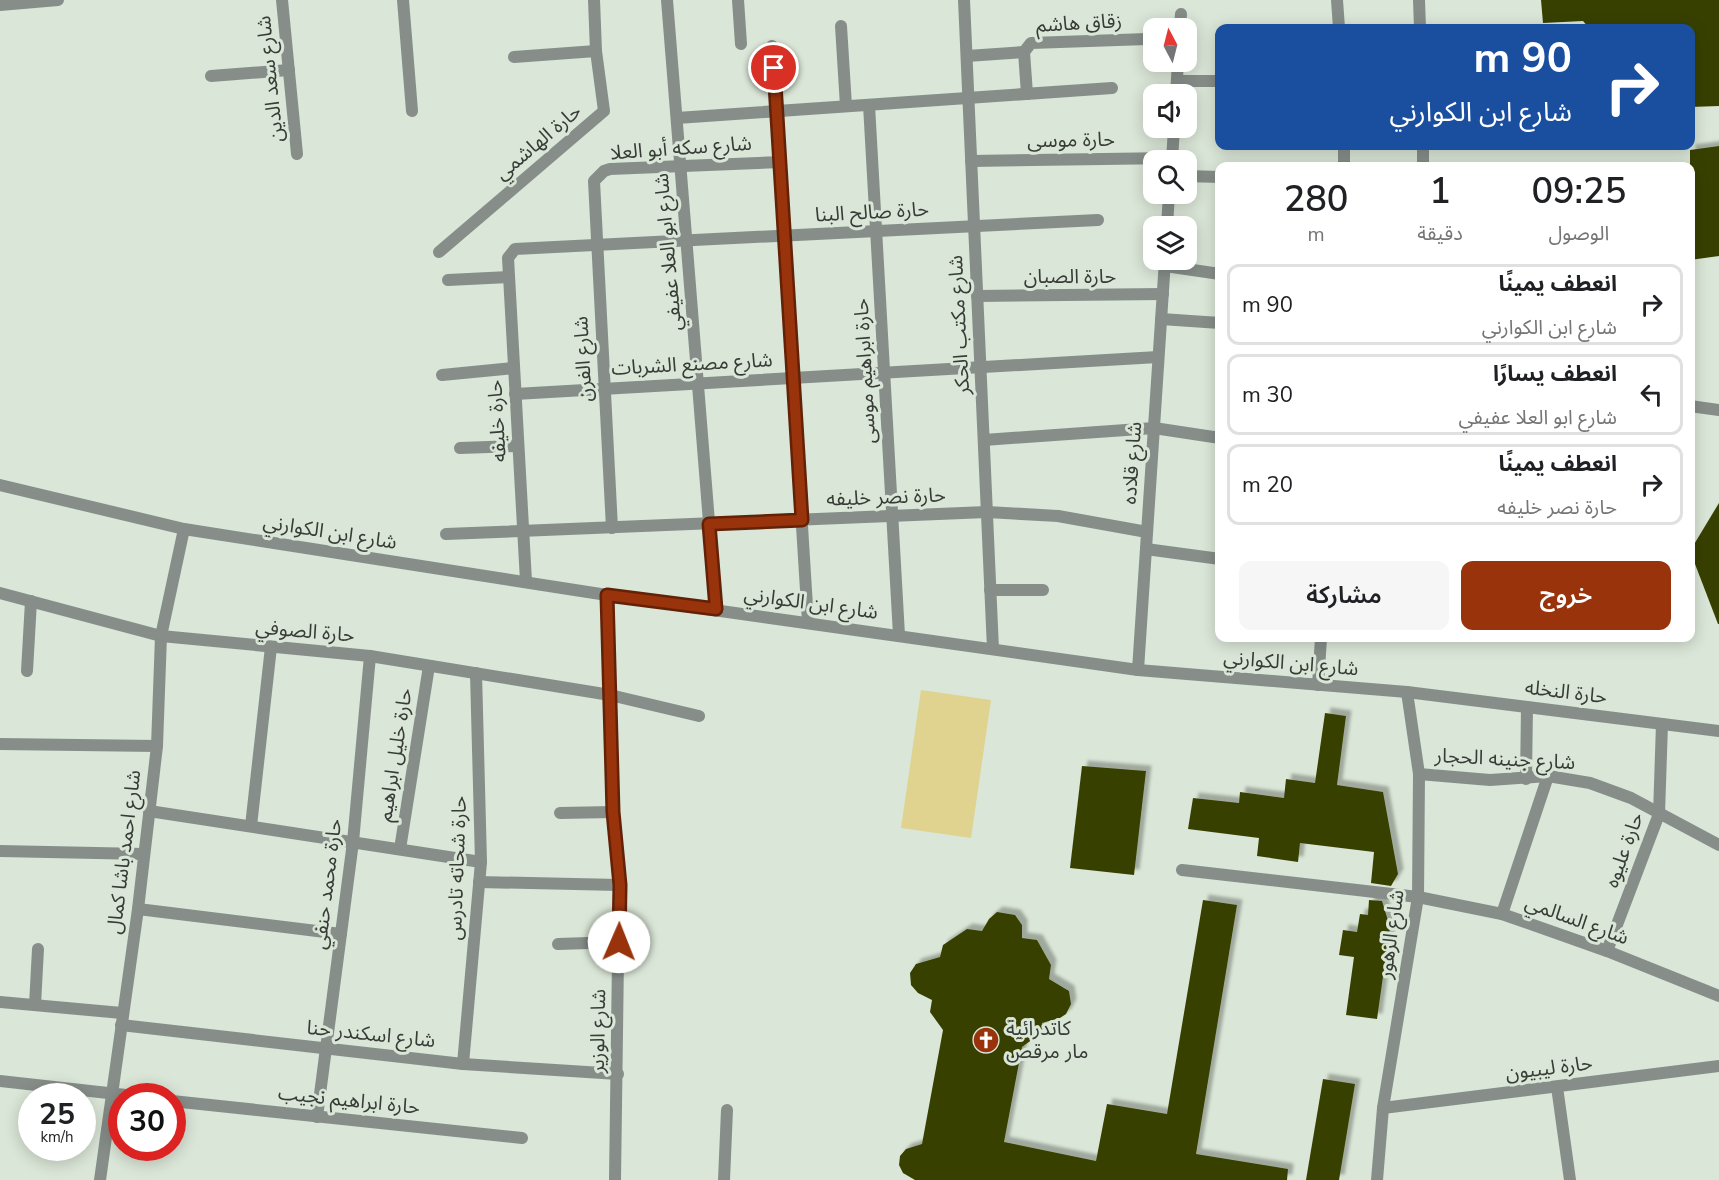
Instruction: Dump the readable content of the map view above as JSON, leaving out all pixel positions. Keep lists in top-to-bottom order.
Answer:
{
  "streets": {
    "street": [
      "زقاق هاشم",
      "شارع سعد الدين",
      "حارة موسى",
      "حارة الهاشمي",
      "شارع سكه أبو العلا",
      "حارة صالح البنا",
      "شارع ابو العلا عفيفي",
      "حارة الصبان",
      "شارع مكتب الحكر",
      "شارع الفرن",
      "شارع مصنع الشربات",
      "حارة ابراهيم موسى",
      "حارة خليفه",
      "شارع قلاده",
      "حارة نصر خليفه",
      "شارع ابن الكوارني",
      "حارة الصوفي",
      "حارة النخله",
      "حارة خليل ابراهيم",
      "شارع جنينه الحجار",
      "حارة عليوه",
      "شارع احمد باشا كمال",
      "حارة شحاته تادرس",
      "حارة محمد حنفي",
      "شارع السالمي",
      "شارع الزهور",
      "شارع الوزير",
      "شارع اسكندر حنا",
      "حارة ليبيون",
      "حارة ابراهيم نجيب"
    ]
  },
  "crossings": [
    ["حارة موسى", "شارع مكتب الحكر"],
    ["شارع سكه أبو العلا", "شارع ابو العلا عفيفي"],
    ["شارع سكه أبو العلا", "شارع الفرن"],
    ["حارة صالح البنا", "شارع ابو العلا عفيفي"],
    ["حارة صالح البنا", "شارع مكتب الحكر"],
    ["حارة صالح البنا", "شارع الفرن"],
    ["حارة صالح البنا", "حارة ابراهيم موسى"],
    ["حارة صالح البنا", "حارة خليفه"],
    ["شارع ابو العلا عفيفي", "شارع مصنع الشربات"],
    ["شارع ابو العلا عفيفي", "حارة نصر خليفه"],
    ["شارع ابو العلا عفيفي", "شارع ابن الكوارني"],
    ["حارة الصبان", "شارع مكتب الحكر"],
    ["حارة الصبان", "شارع قلاده"],
    ["شارع مكتب الحكر", "شارع مصنع الشربات"],
    ["شارع مكتب الحكر", "حارة نصر خليفه"],
    ["شارع مكتب الحكر", "شارع ابن الكوارني"],
    ["شارع الفرن", "شارع مصنع الشربات"],
    ["شارع الفرن", "حارة نصر خليفه"],
    ["شارع مصنع الشربات", "حارة ابراهيم موسى"],
    ["شارع مصنع الشربات", "حارة خليفه"],
    ["شارع مصنع الشربات", "شارع قلاده"],
    ["حارة ابراهيم موسى", "حارة نصر خليفه"],
    ["حارة ابراهيم موسى", "شارع ابن الكوارني"],
    ["حارة خليفه", "حارة نصر خليفه"],
    ["حارة خليفه", "شارع ابن الكوارني"],
    ["شارع قلاده", "حارة نصر خليفه"],
    ["شارع قلاده", "شارع ابن الكوارني"],
    ["شارع ابن الكوارني", "حارة النخله"],
    ["شارع ابن الكوارني", "شارع احمد باشا كمال"],
    ["شارع ابن الكوارني", "شارع الزهور"],
    ["شارع ابن الكوارني", "شارع الوزير"],
    ["حارة الصوفي", "حارة خليل ابراهيم"],
    ["حارة الصوفي", "شارع احمد باشا كمال"],
    ["حارة الصوفي", "حارة شحاته تادرس"],
    ["حارة الصوفي", "حارة محمد حنفي"],
    ["حارة الصوفي", "شارع الوزير"],
    ["حارة النخله", "حارة عليوه"],
    ["حارة النخله", "شارع الزهور"],
    ["شارع جنينه الحجار", "حارة عليوه"],
    ["شارع جنينه الحجار", "شارع الزهور"],
    ["حارة عليوه", "شارع السالمي"],
    ["شارع احمد باشا كمال", "شارع اسكندر حنا"],
    ["حارة شحاته تادرس", "شارع اسكندر حنا"],
    ["حارة محمد حنفي", "شارع اسكندر حنا"],
    ["حارة محمد حنفي", "حارة ابراهيم نجيب"],
    ["شارع السالمي", "شارع الزهور"],
    ["شارع الزهور", "حارة ليبيون"],
    ["شارع الوزير", "شارع اسكندر حنا"]
  ],
  "places": {
    "church": ["كاتدرائية مار مرقص"]
  },
  "north": "top",
  "page": {
    "turn": ["90 m", "شارع ابن الكوارني"],
    "eta": [
      "09:25",
      "الوصول",
      "1",
      "دقيقة",
      "280",
      "m"
    ],
    "list": [
      {
        "name": "انعطف يمينًا",
        "note": "شارع ابن الكوارني",
        "value": "90 m"
      },
      {
        "name": "انعطف يسارًا",
        "note": "شارع ابو العلا عفيفي",
        "value": "30 m"
      },
      {
        "name": "انعطف يمينًا",
        "note": "حارة نصر خليفه",
        "value": "20 m"
      }
    ],
    "buttons": ["خروج", "مشاركة"],
    "speed": "25 km/h",
    "limit": "30"
  }
}
